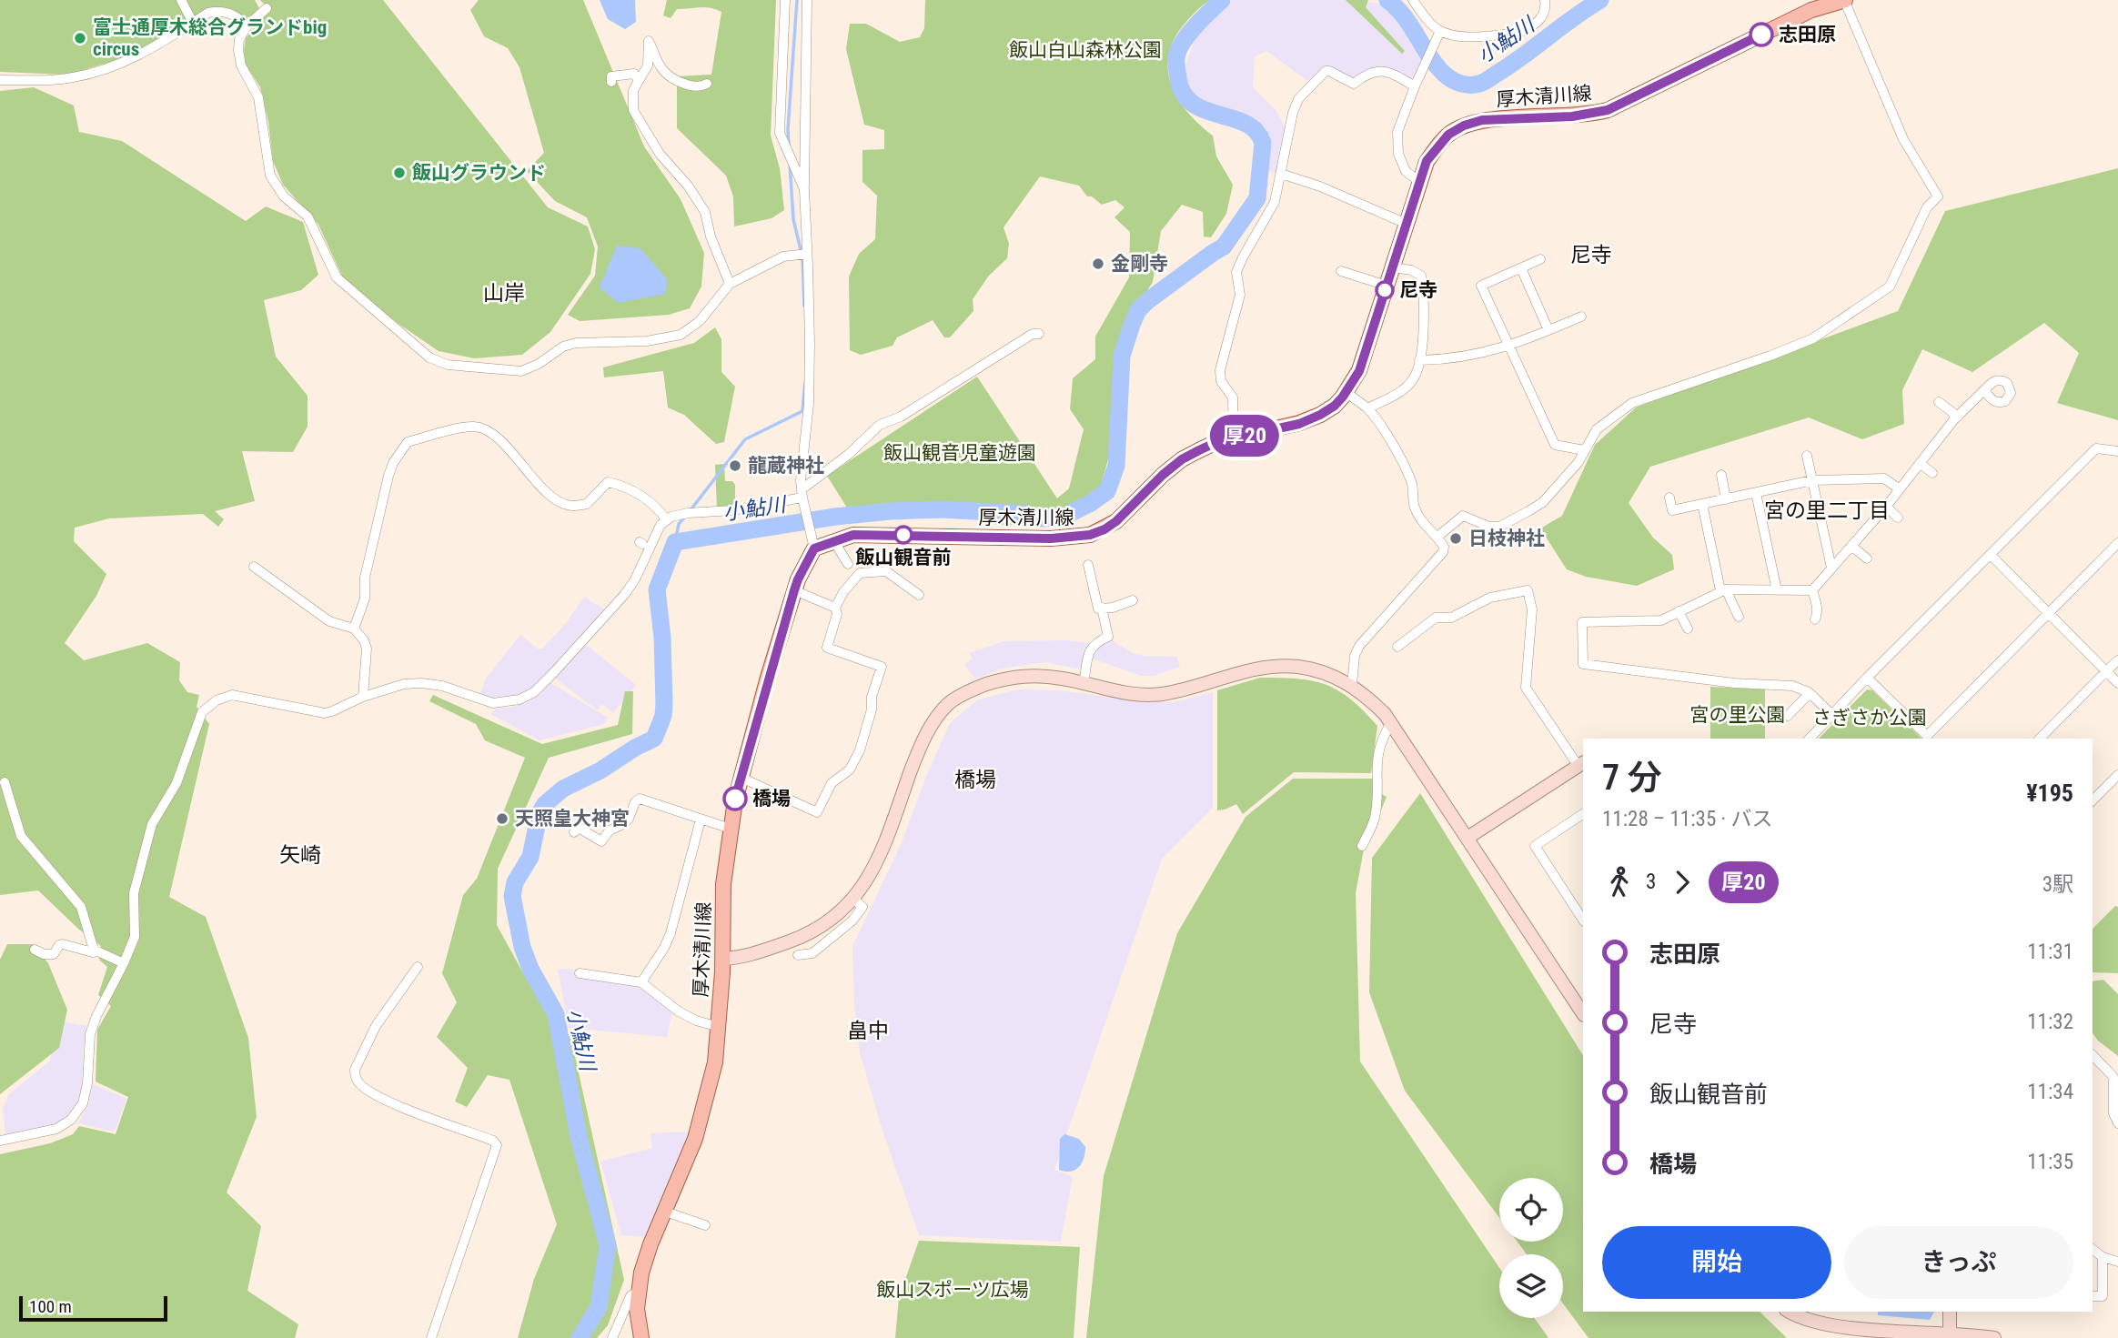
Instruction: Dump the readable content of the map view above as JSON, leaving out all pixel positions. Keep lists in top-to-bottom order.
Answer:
{
  "streets": {
    "main road": ["厚木清川線"]
  },
  "districts": [
    "尼寺",
    "山岸",
    "宮の里二丁目",
    "橋場",
    "矢崎",
    "畠中"
  ],
  "water": ["小鮎川"],
  "parks": [
    "飯山白山森林公園",
    "飯山観音児童遊園",
    "宮の里公園",
    "さぎさか公園",
    "飯山スポーツ広場"
  ],
  "places": [
    "志田原",
    "富士通厚木総合グランドbig circus",
    "飯山グラウンド",
    "金剛寺",
    "尼寺",
    "龍蔵神社",
    "飯山観音前",
    "日枝神社",
    "橋場",
    "天照皇大神宮"
  ],
  "lines": ["bus line 厚20"],
  "scale_bar": "100 m",
  "page": {
    "on_map": "厚20",
    "heading": ["7 分", "11:28 – 11:35 · バス", "¥195"],
    "legs": ["3", "厚20", "3駅"],
    "list": [
      {
        "name": "志田原",
        "value": "11:31"
      },
      {
        "name": "尼寺",
        "value": "11:32"
      },
      {
        "name": "飯山観音前",
        "value": "11:34"
      },
      {
        "name": "橋場",
        "value": "11:35"
      }
    ],
    "buttons": ["開始", "きっぷ"],
    "scale": "100 m"
  }
}
